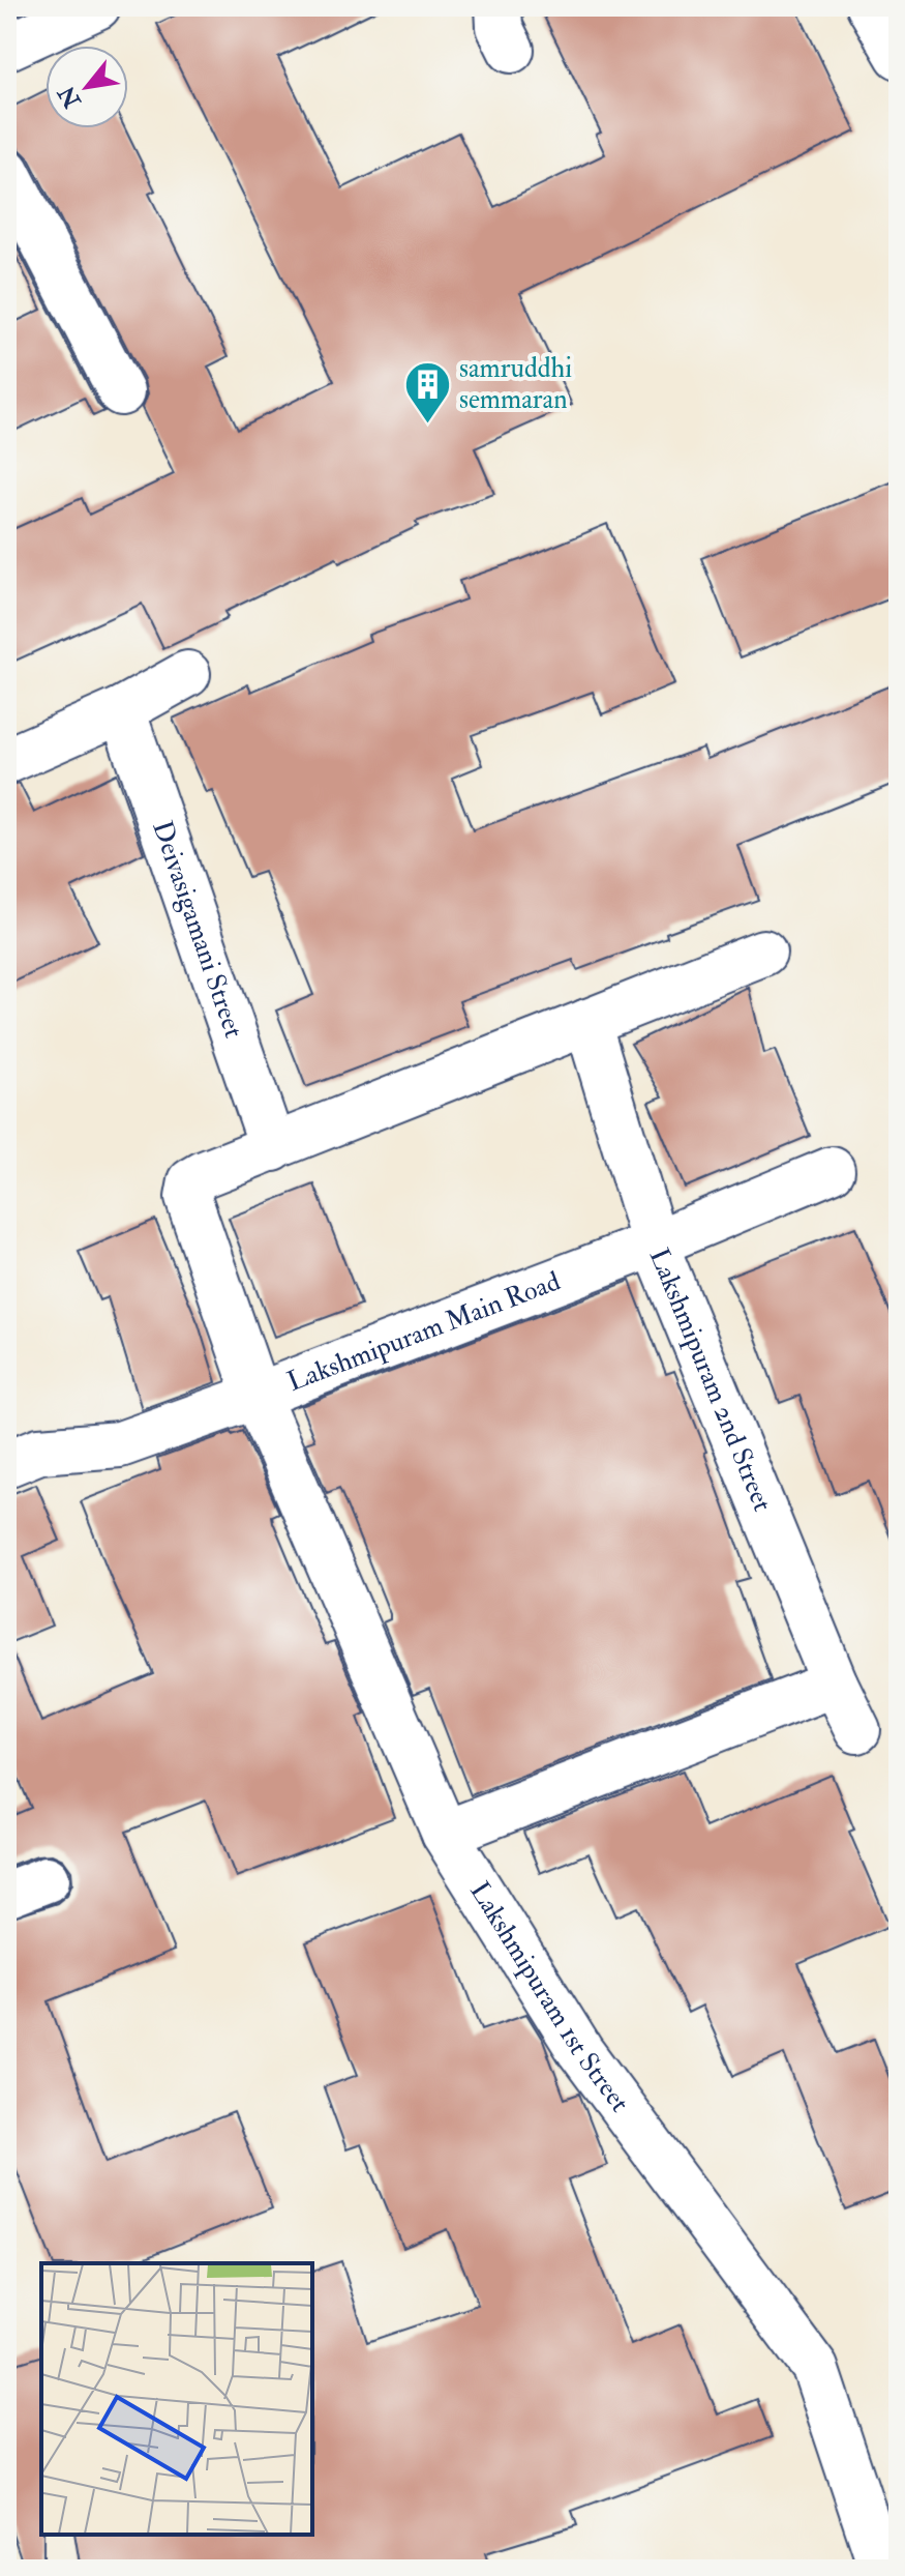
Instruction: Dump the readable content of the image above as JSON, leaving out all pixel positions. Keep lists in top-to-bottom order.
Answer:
{
  "streets": {
    "street": [
      "Deivasigamani Street",
      "Lakshmipuram Main Road",
      "Lakshmipuram 2nd Street",
      "Lakshmipuram 1st Street"
    ]
  },
  "crossings": [
    ["Deivasigamani Street", "Lakshmipuram 1st Street"],
    ["Lakshmipuram Main Road", "Lakshmipuram 2nd Street"],
    ["Lakshmipuram Main Road", "Lakshmipuram 1st Street"]
  ],
  "places": {
    "building": ["samruddhi semmaran"]
  },
  "north": "bottom left"
}
